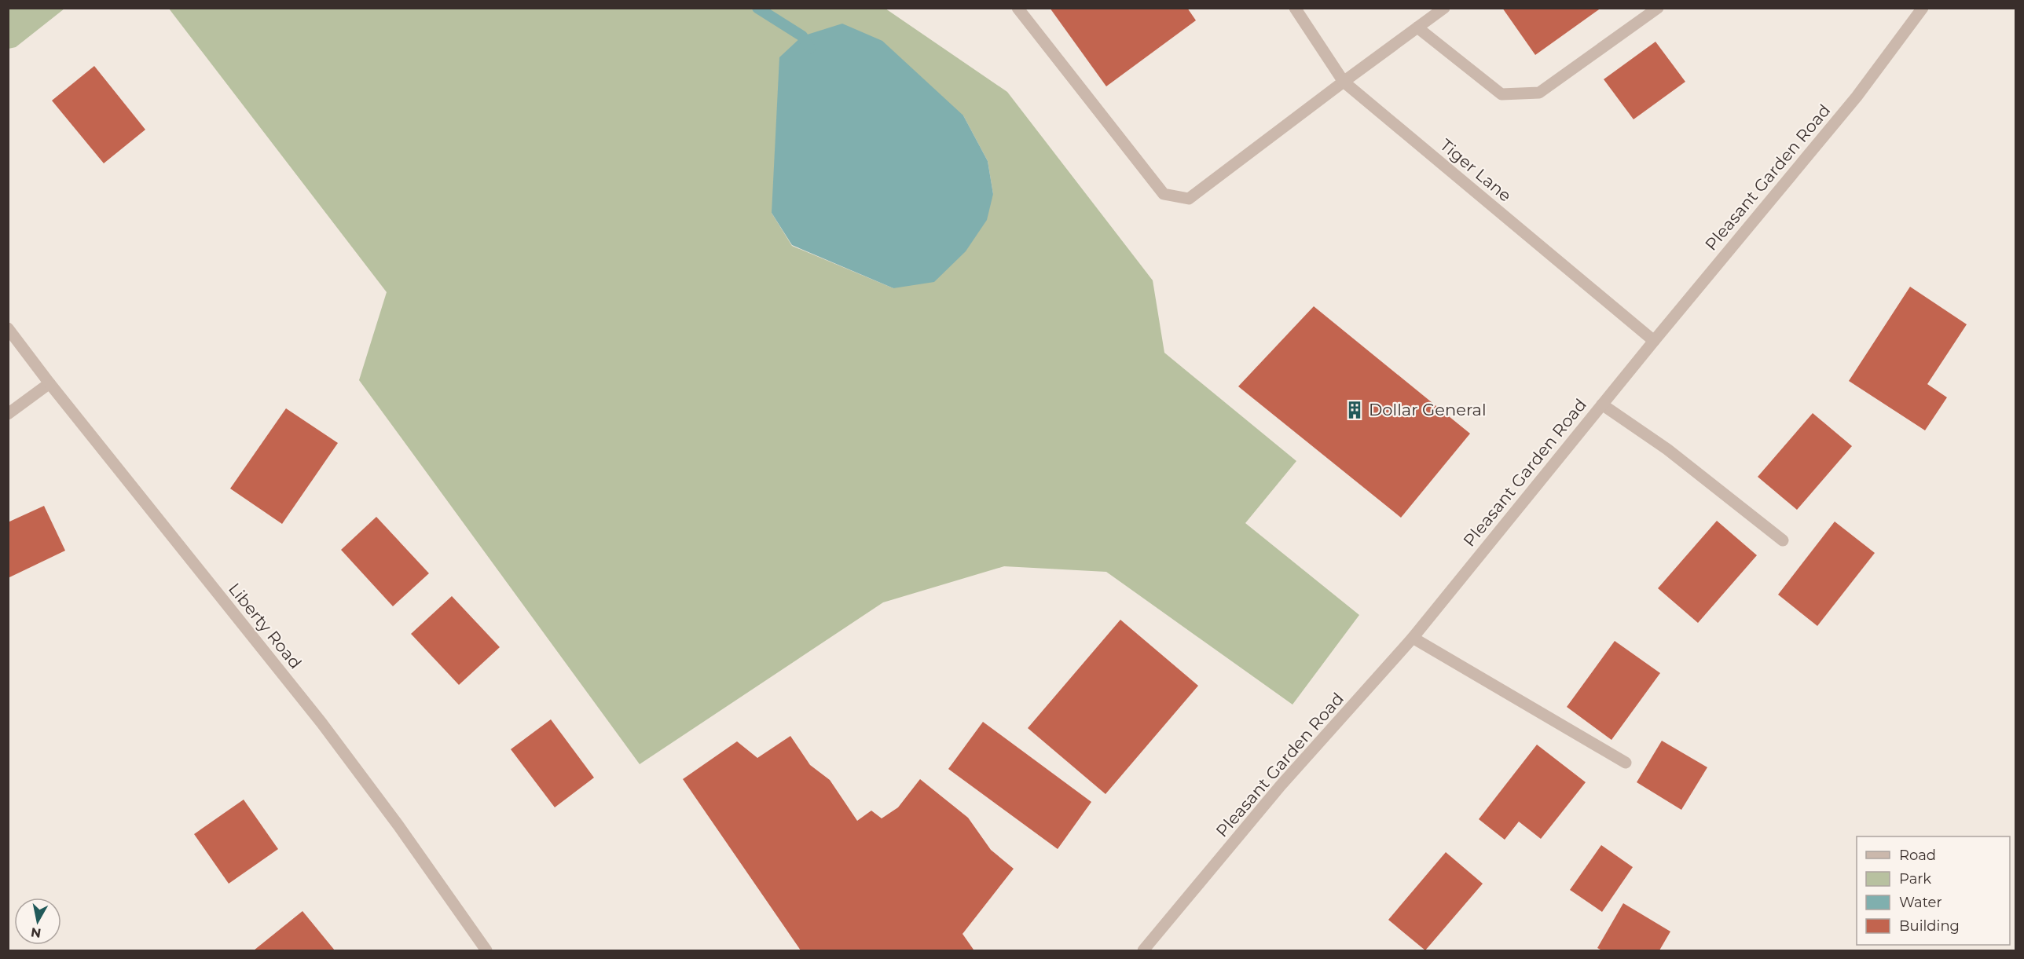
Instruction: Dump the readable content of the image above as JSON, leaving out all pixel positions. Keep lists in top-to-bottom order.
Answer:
{
  "streets": {
    "street": ["Tiger Lane", "Pleasant Garden Road", "Liberty Road"]
  },
  "crossings": [
    ["Tiger Lane", "Pleasant Garden Road"]
  ],
  "places": {
    "building": ["Dollar General"]
  },
  "legend": [
    "Road",
    "Park",
    "Water",
    "Building"
  ],
  "north": "bottom"
}
